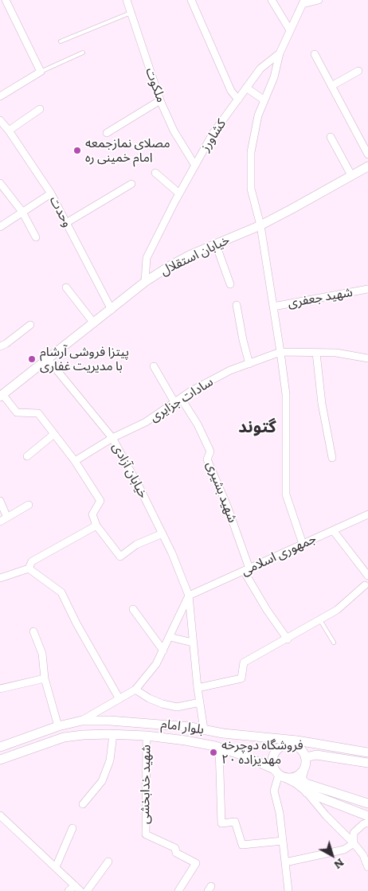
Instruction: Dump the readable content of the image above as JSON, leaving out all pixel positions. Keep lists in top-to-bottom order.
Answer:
{
  "streets": {
    "street": [
      "ملکوت",
      "کشاورز",
      "وحدت",
      "خیابان استقلال",
      "شهید جعفری",
      "سادات جزایری",
      "خیابان آزادی",
      "شهید بشیری",
      "جمهوری اسلامی",
      "بلوار امام",
      "شهید خدابخشی"
    ]
  },
  "crossings": [
    ["ملکوت", "کشاورز"],
    ["کشاورز", "خیابان استقلال"],
    ["وحدت", "خیابان استقلال"],
    ["خیابان استقلال", "خیابان آزادی"],
    ["سادات جزایری", "خیابان آزادی"],
    ["سادات جزایری", "شهید بشیری"],
    ["خیابان آزادی", "جمهوری اسلامی"],
    ["شهید بشیری", "جمهوری اسلامی"],
    ["بلوار امام", "شهید خدابخشی"]
  ],
  "districts": ["گتوند"],
  "places": ["مصلای نمازجمعه امام خمینی ره", "پیتزا فروشی آرشام با مدیریت غفاری", "فروشگاه دوچرخه ۲۰ مهدیزاده"],
  "north": "bottom right"
}
